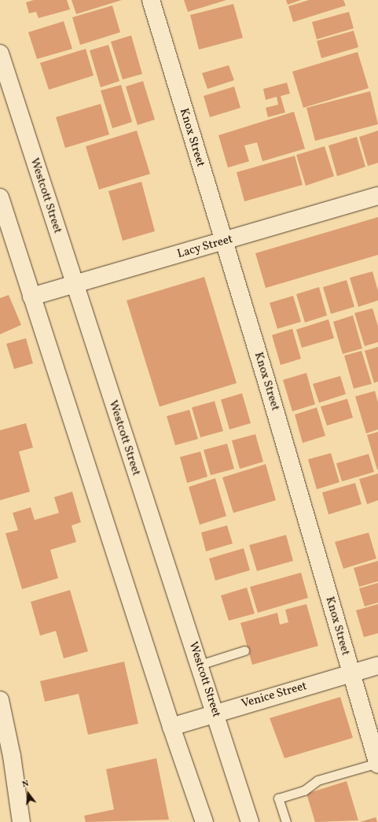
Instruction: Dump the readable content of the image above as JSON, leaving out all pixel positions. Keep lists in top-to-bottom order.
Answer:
{
  "streets": {
    "street": [
      "Knox Street",
      "Westcott Street",
      "Lacy Street",
      "Venice Street"
    ]
  },
  "crossings": [
    ["Knox Street", "Lacy Street"],
    ["Knox Street", "Venice Street"],
    ["Westcott Street", "Lacy Street"],
    ["Westcott Street", "Venice Street"]
  ],
  "north": "top"
}
